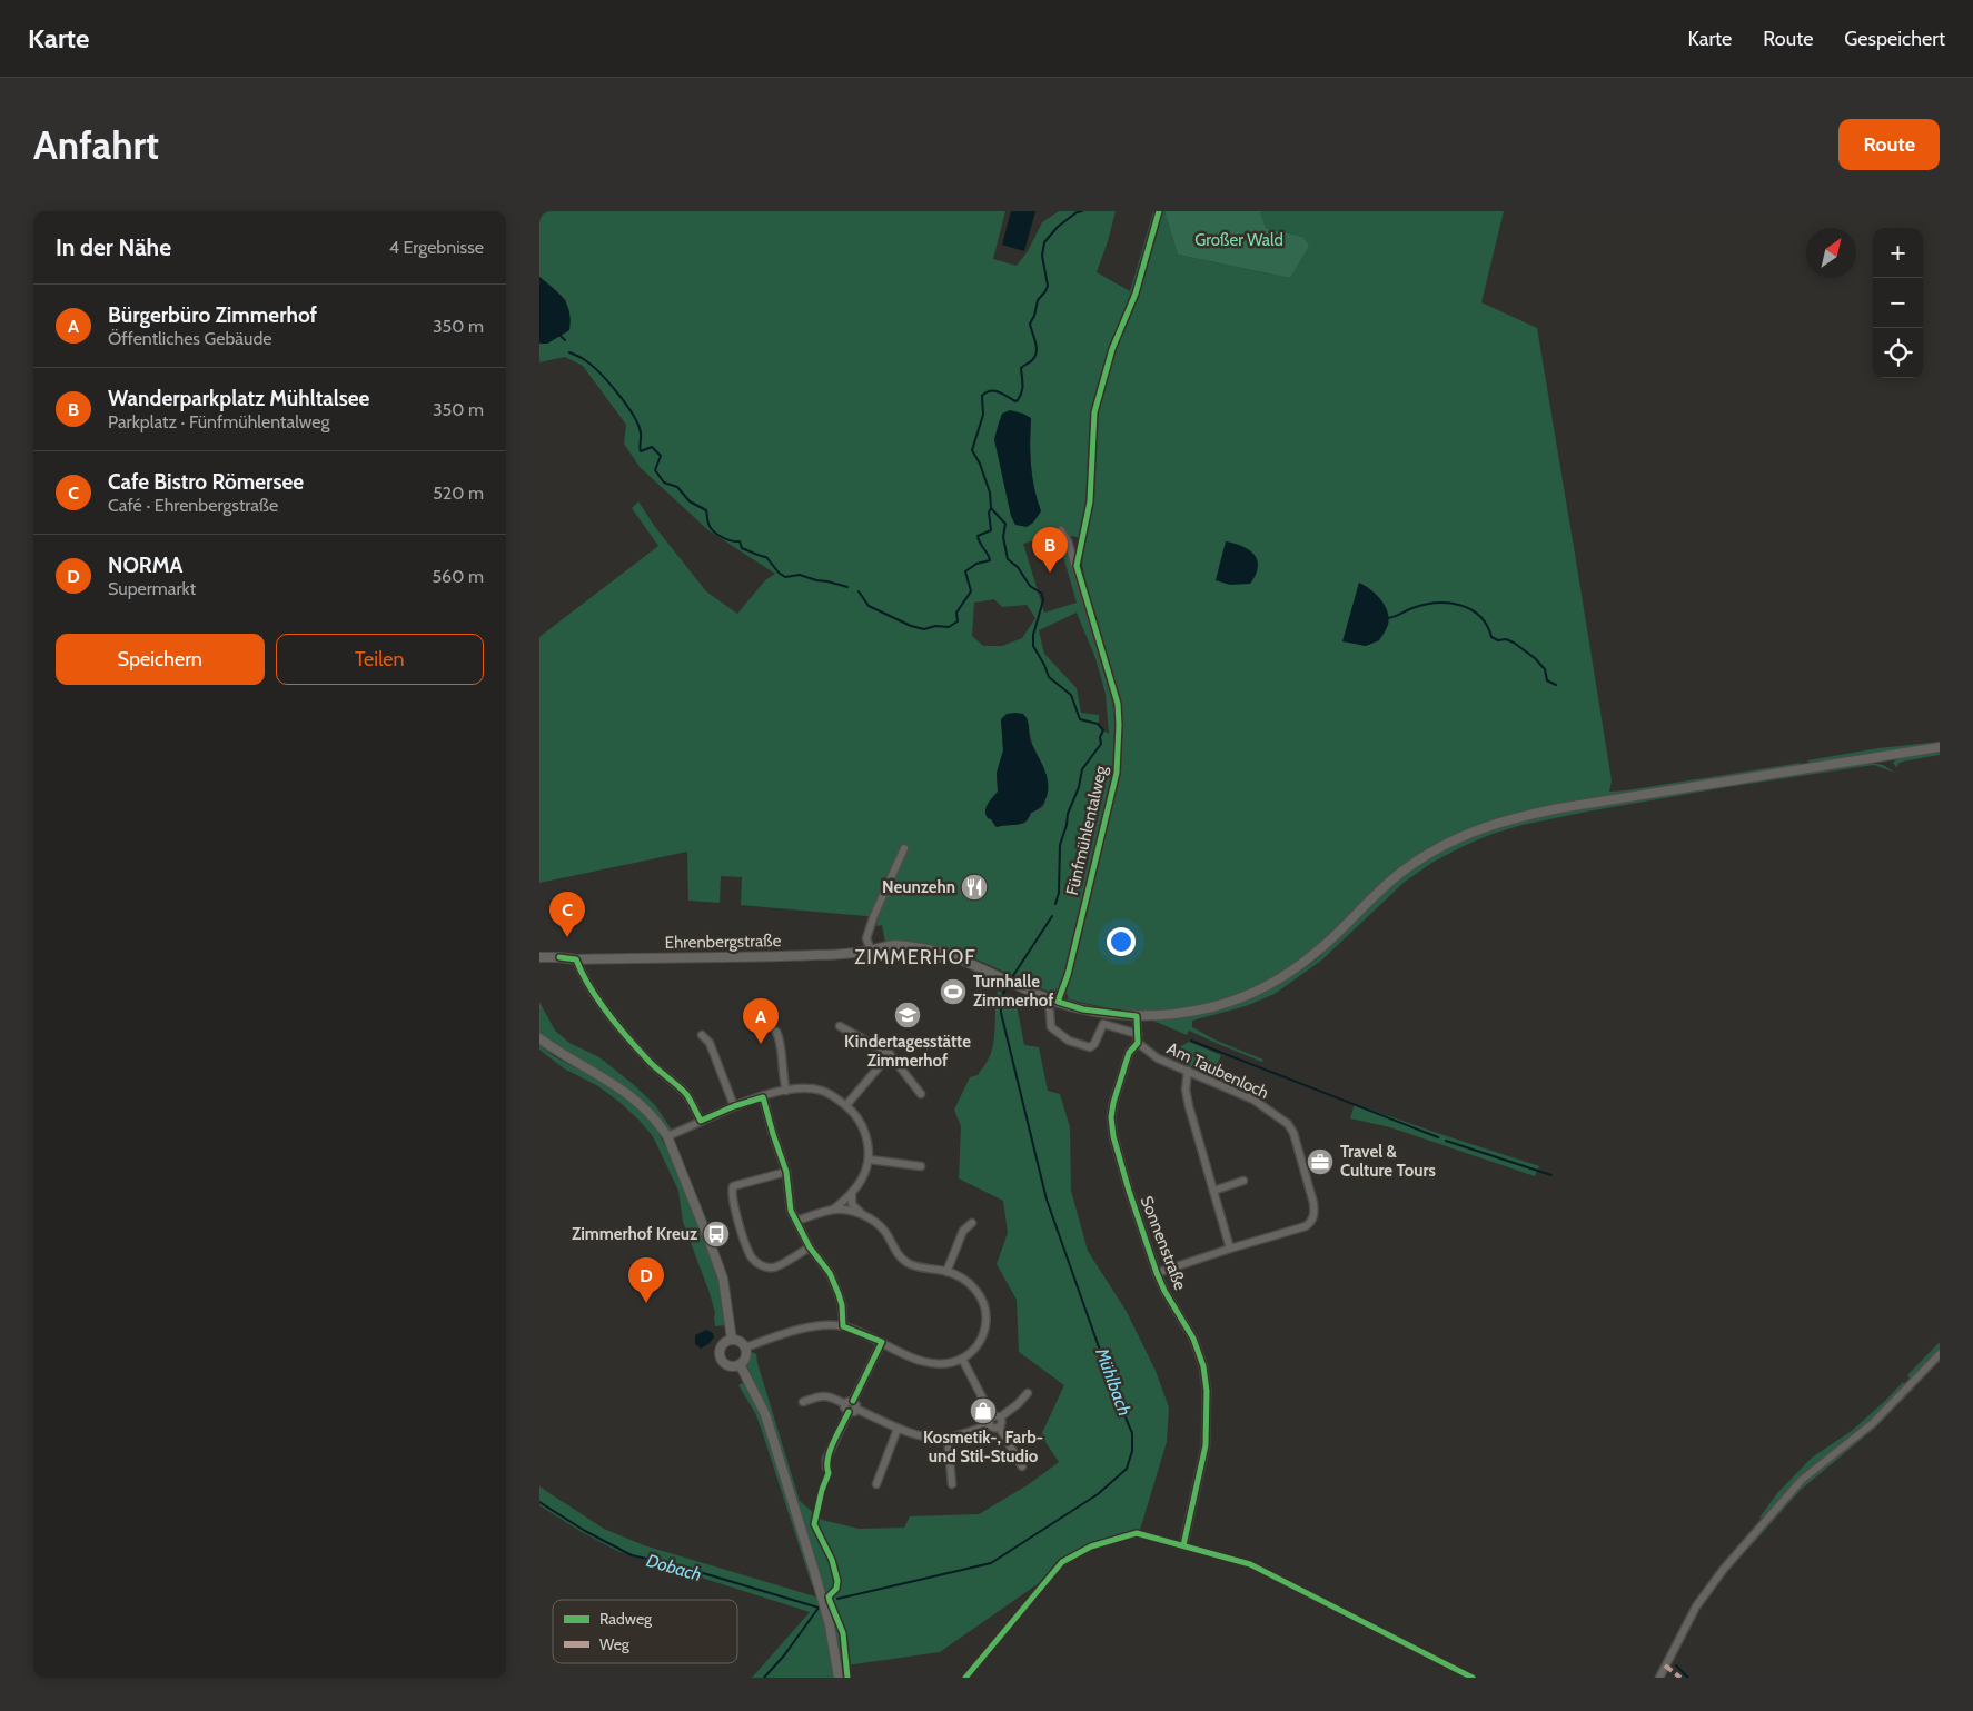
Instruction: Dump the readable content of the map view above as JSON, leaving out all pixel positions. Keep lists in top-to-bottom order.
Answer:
{
  "streets": {
    "street": [
      "Fünfmühlentalweg",
      "Ehrenbergstraße",
      "Am Taubenloch",
      "Sonnenstraße"
    ]
  },
  "crossings": [
    ["Fünfmühlentalweg", "Ehrenbergstraße"],
    ["Ehrenbergstraße", "Sonnenstraße"],
    ["Am Taubenloch", "Sonnenstraße"]
  ],
  "districts": ["ZIMMERHOF"],
  "water": ["Mühlbach", "Dobach"],
  "parks": ["Großer Wald"],
  "places": {
    "restaurant": ["Neunzehn"],
    "sports": ["Turnhalle Zimmerhof"],
    "school or university": ["Kindertagesstätte Zimmerhof"],
    "office": ["Travel & Culture Tours"],
    "bus stop": ["Zimmerhof Kreuz"],
    "shop": ["Kosmetik-, Farb- und Stil-Studio"]
  },
  "legend": ["Radweg", "Weg"],
  "north": "top right",
  "page": {
    "header": "Karte",
    "nav": ["Karte", "Route", "Gespeichert"],
    "buttons": [
      "Route",
      ["Speichern", "Teilen"]
    ],
    "title": "Anfahrt",
    "heading": ["In der Nähe", "4 Ergebnisse"],
    "map_buttons": ["+", "−"],
    "list": [
      {
        "mark": "A",
        "name": "Bürgerbüro Zimmerhof",
        "note": "Öffentliches Gebäude",
        "value": "350 m"
      },
      {
        "mark": "B",
        "name": "Wanderparkplatz Mühltalsee",
        "note": "Parkplatz · Fünfmühlentalweg",
        "value": "350 m"
      },
      {
        "mark": "C",
        "name": "Cafe Bistro Römersee",
        "note": "Café · Ehrenbergstraße",
        "value": "520 m"
      },
      {
        "mark": "D",
        "name": "NORMA",
        "note": "Supermarkt",
        "value": "560 m"
      }
    ],
    "pins": [
      "B",
      "C",
      "A",
      "D"
    ]
  }
}
